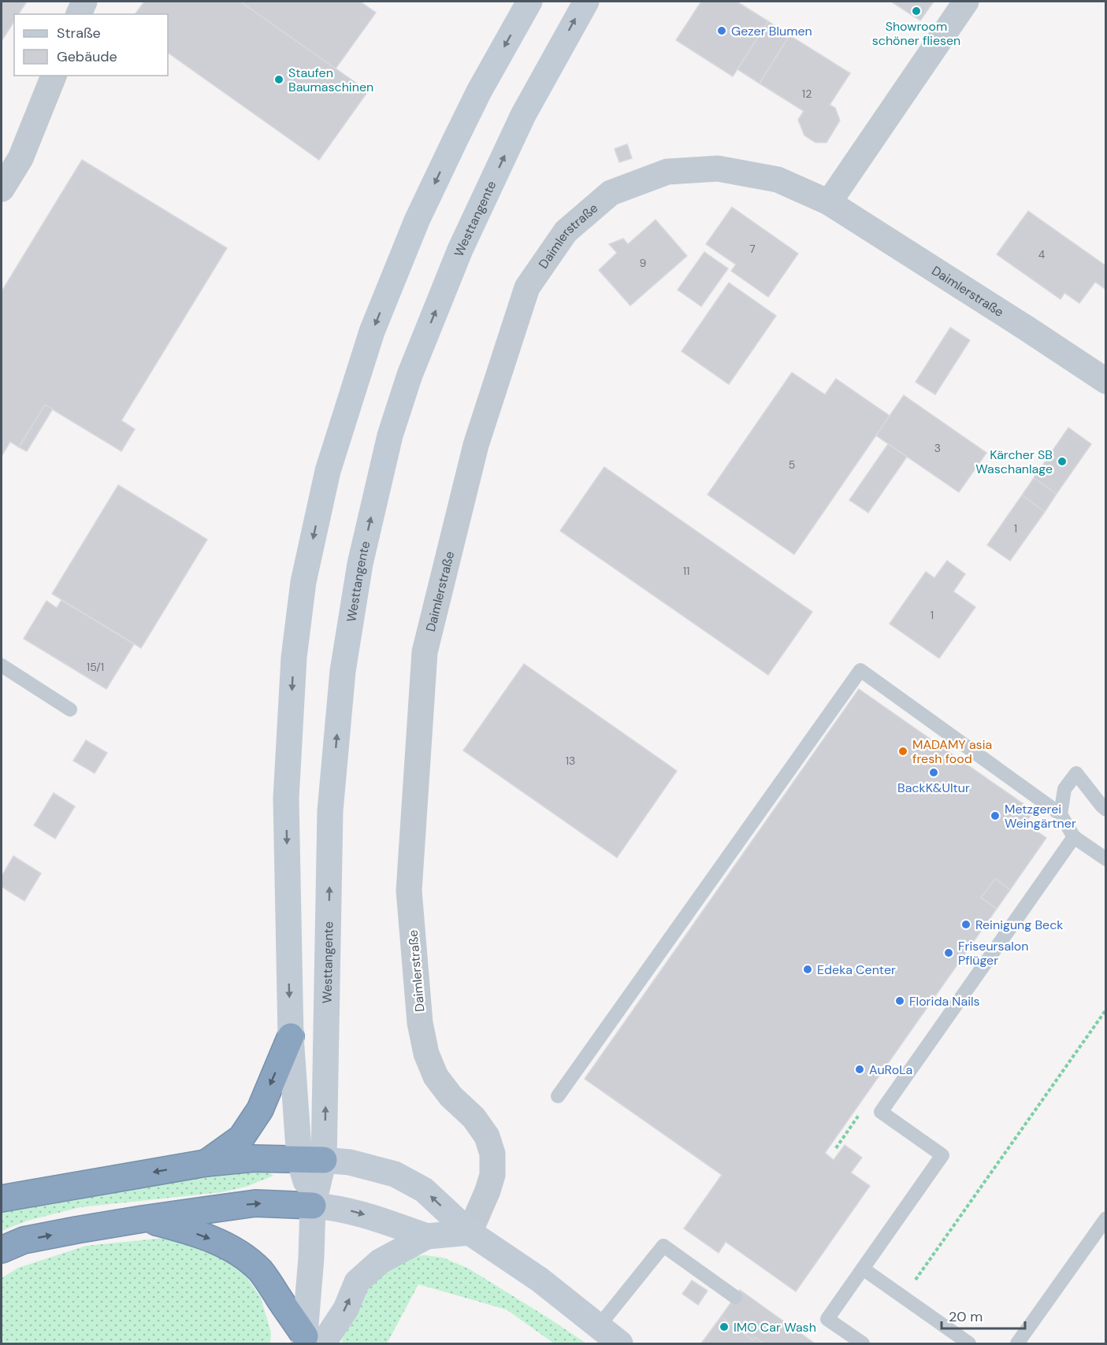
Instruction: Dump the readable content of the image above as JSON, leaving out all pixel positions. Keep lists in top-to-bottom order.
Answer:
{
  "streets": {
    "main road": ["Westtangente"],
    "street": ["Daimlerstraße"]
  },
  "places": [
    "Showroom schöner fliesen",
    "Gezer Blumen",
    "Staufen Baumaschinen",
    "Kärcher SB Waschanlage",
    "MADAMY asia fresh food",
    "BackK&Ultur",
    "Metzgerei Weingärtner",
    "Reinigung Beck",
    "Friseursalon Pflüger",
    "Edeka Center",
    "Florida Nails",
    "AuRoLa",
    "IMO Car Wash"
  ],
  "house_numbers": [
    "12",
    "7",
    "4",
    "9",
    "3",
    "5",
    "1",
    "11",
    "1",
    "15/1",
    "13"
  ],
  "legend": ["Straße", "Gebäude"],
  "scale_bar": "20 m"
}
